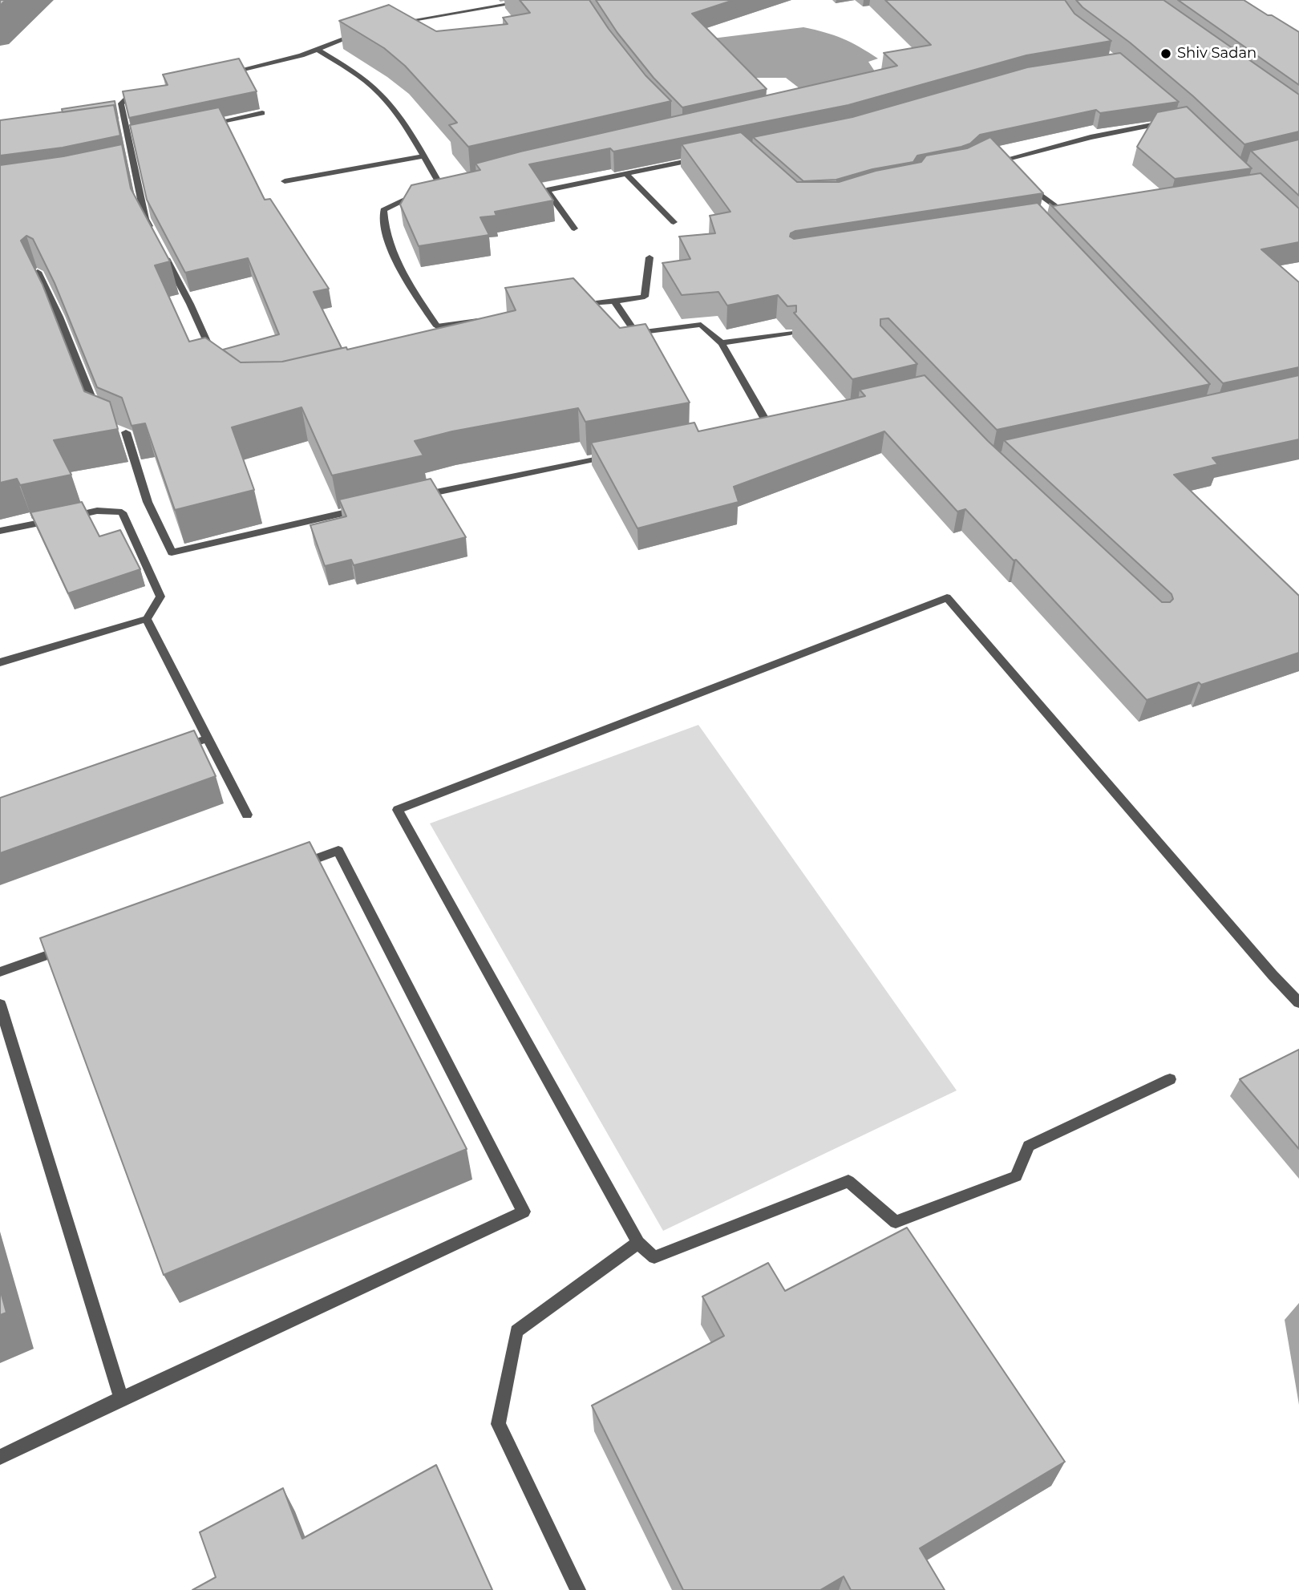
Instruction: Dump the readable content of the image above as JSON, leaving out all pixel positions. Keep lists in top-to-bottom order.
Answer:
{
  "places": ["Shiv Sadan"]
}
